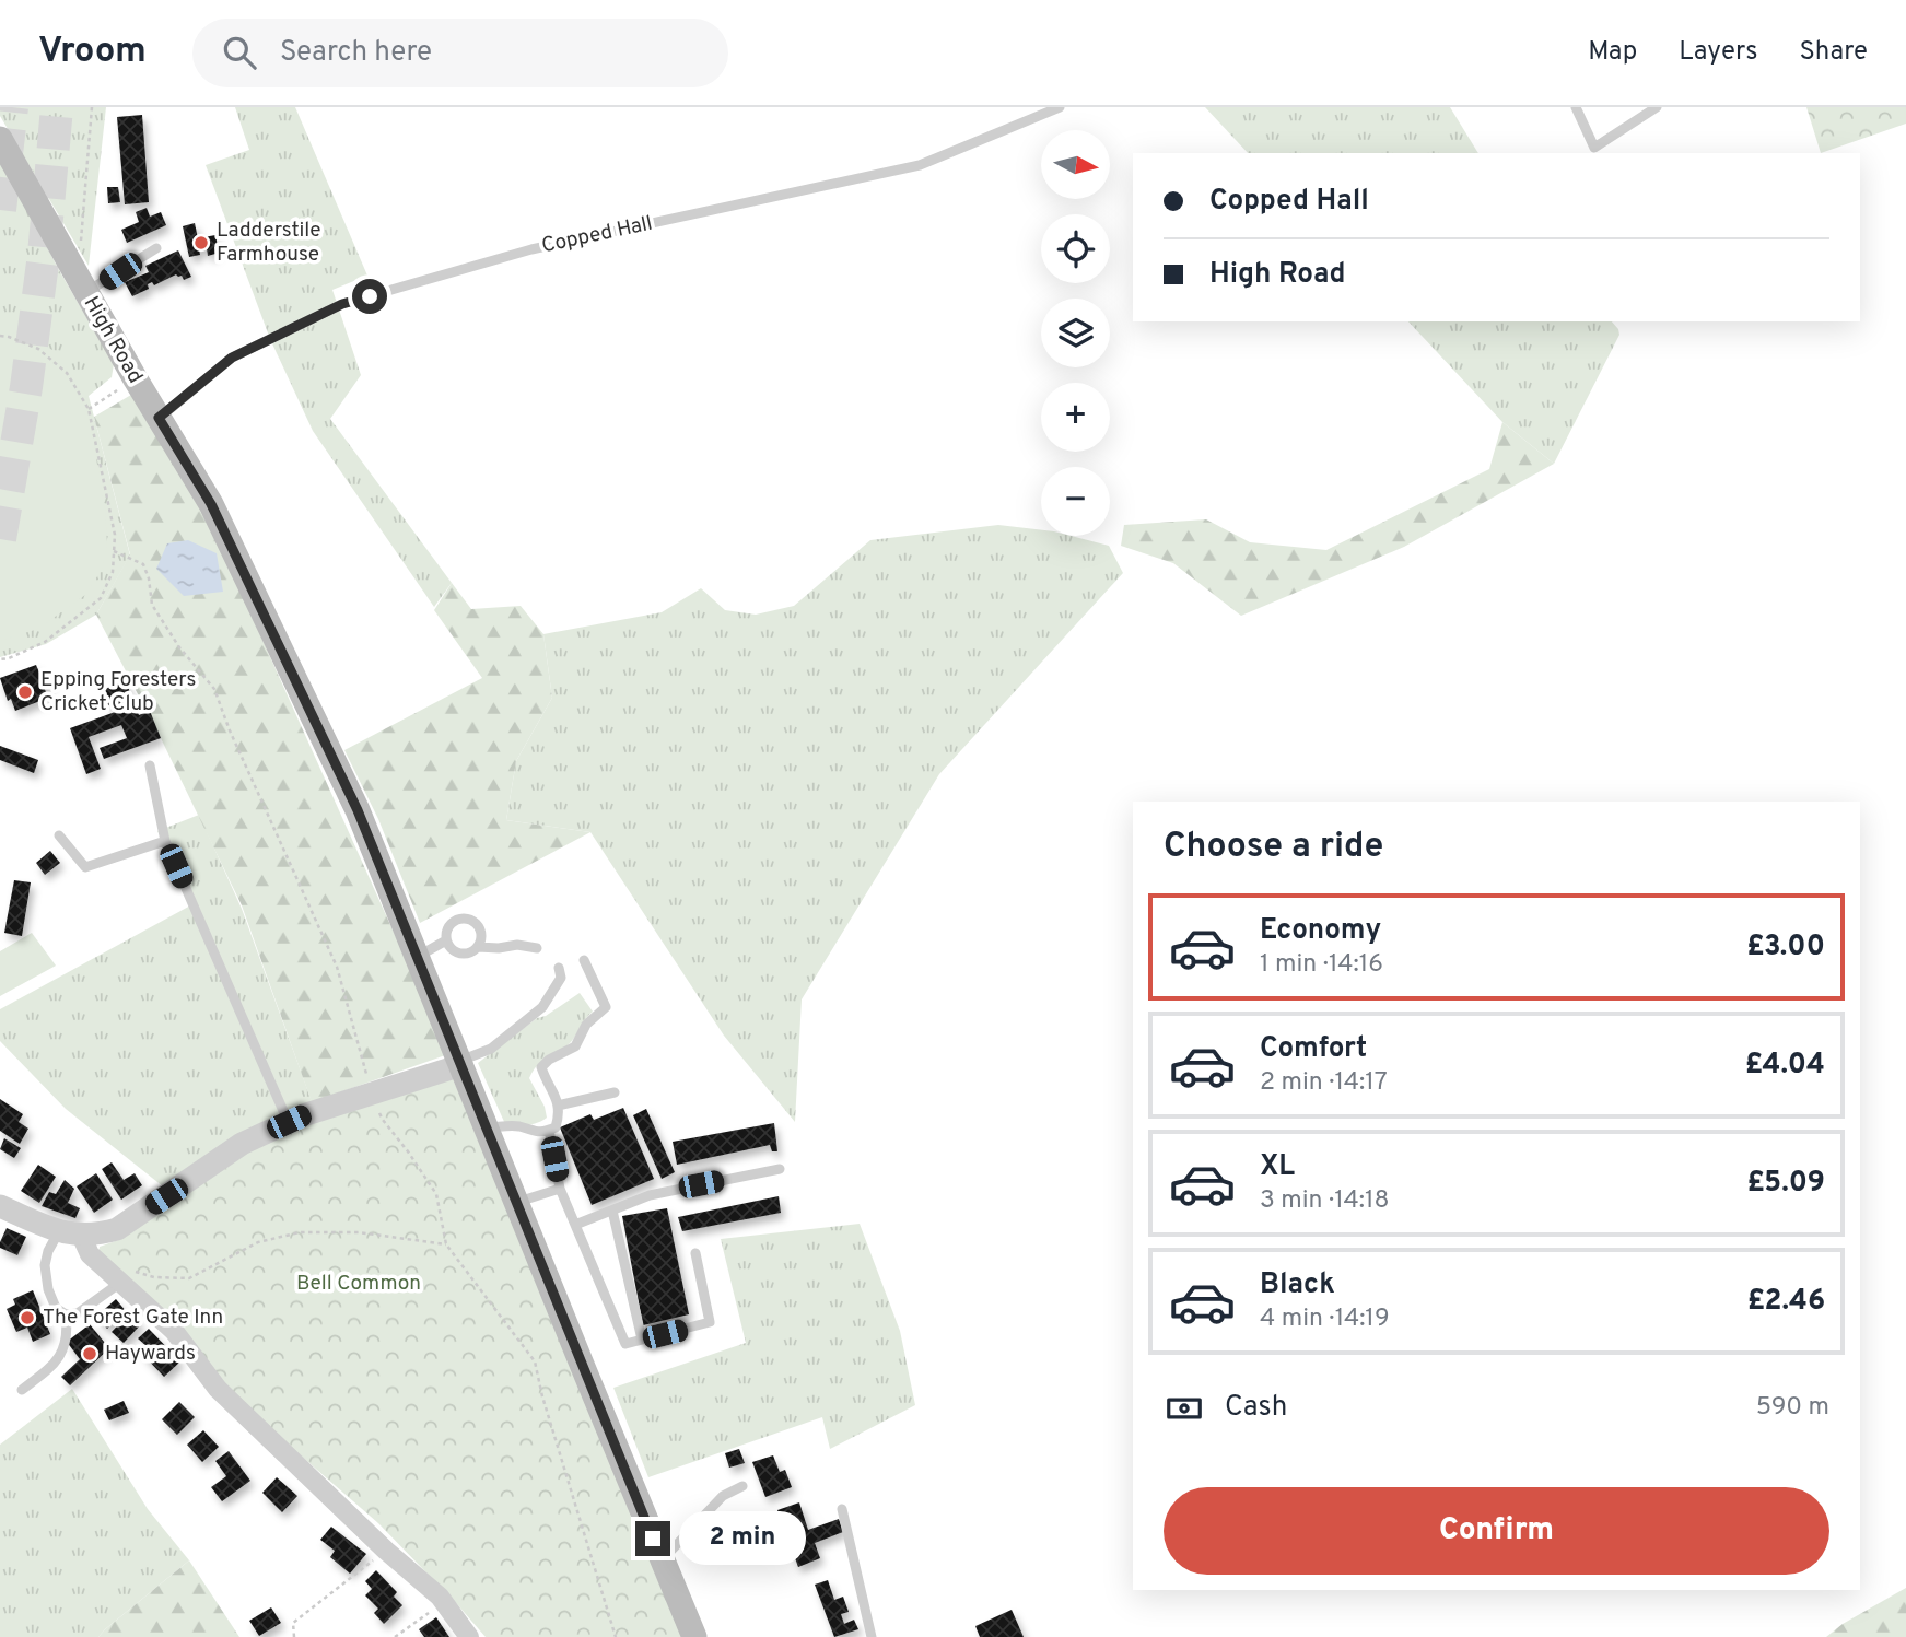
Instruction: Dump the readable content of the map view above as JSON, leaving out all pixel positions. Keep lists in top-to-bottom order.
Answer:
{
  "streets": {
    "main road": ["High Road"],
    "lane": ["Copped Hall"]
  },
  "crossings": [
    ["Copped Hall", "High Road"]
  ],
  "parks": ["Bell Common"],
  "places": [
    "Ladderstile Farmhouse",
    "Epping Foresters Cricket Club",
    "The Forest Gate Inn",
    "Haywards"
  ],
  "north": "right",
  "page": {
    "header": "Vroom",
    "search": "Search here",
    "nav": ["Map", "Layers", "Share"],
    "map_buttons": ["+", "−"],
    "banner": ["Copped Hall", "High Road"],
    "heading": "Choose a ride",
    "list": [
      {
        "name": "Economy",
        "note": "1 min · 14:16",
        "value": "£3.00"
      },
      {
        "name": "Comfort",
        "note": "2 min · 14:17",
        "value": "£4.04"
      },
      {
        "name": "XL",
        "note": "3 min · 14:18",
        "value": "£5.09"
      },
      {
        "name": "Black",
        "note": "4 min · 14:19",
        "value": "£2.46"
      }
    ],
    "pay": ["Cash", "590 m"],
    "buttons": "Confirm",
    "bubble": "2 min"
  }
}
